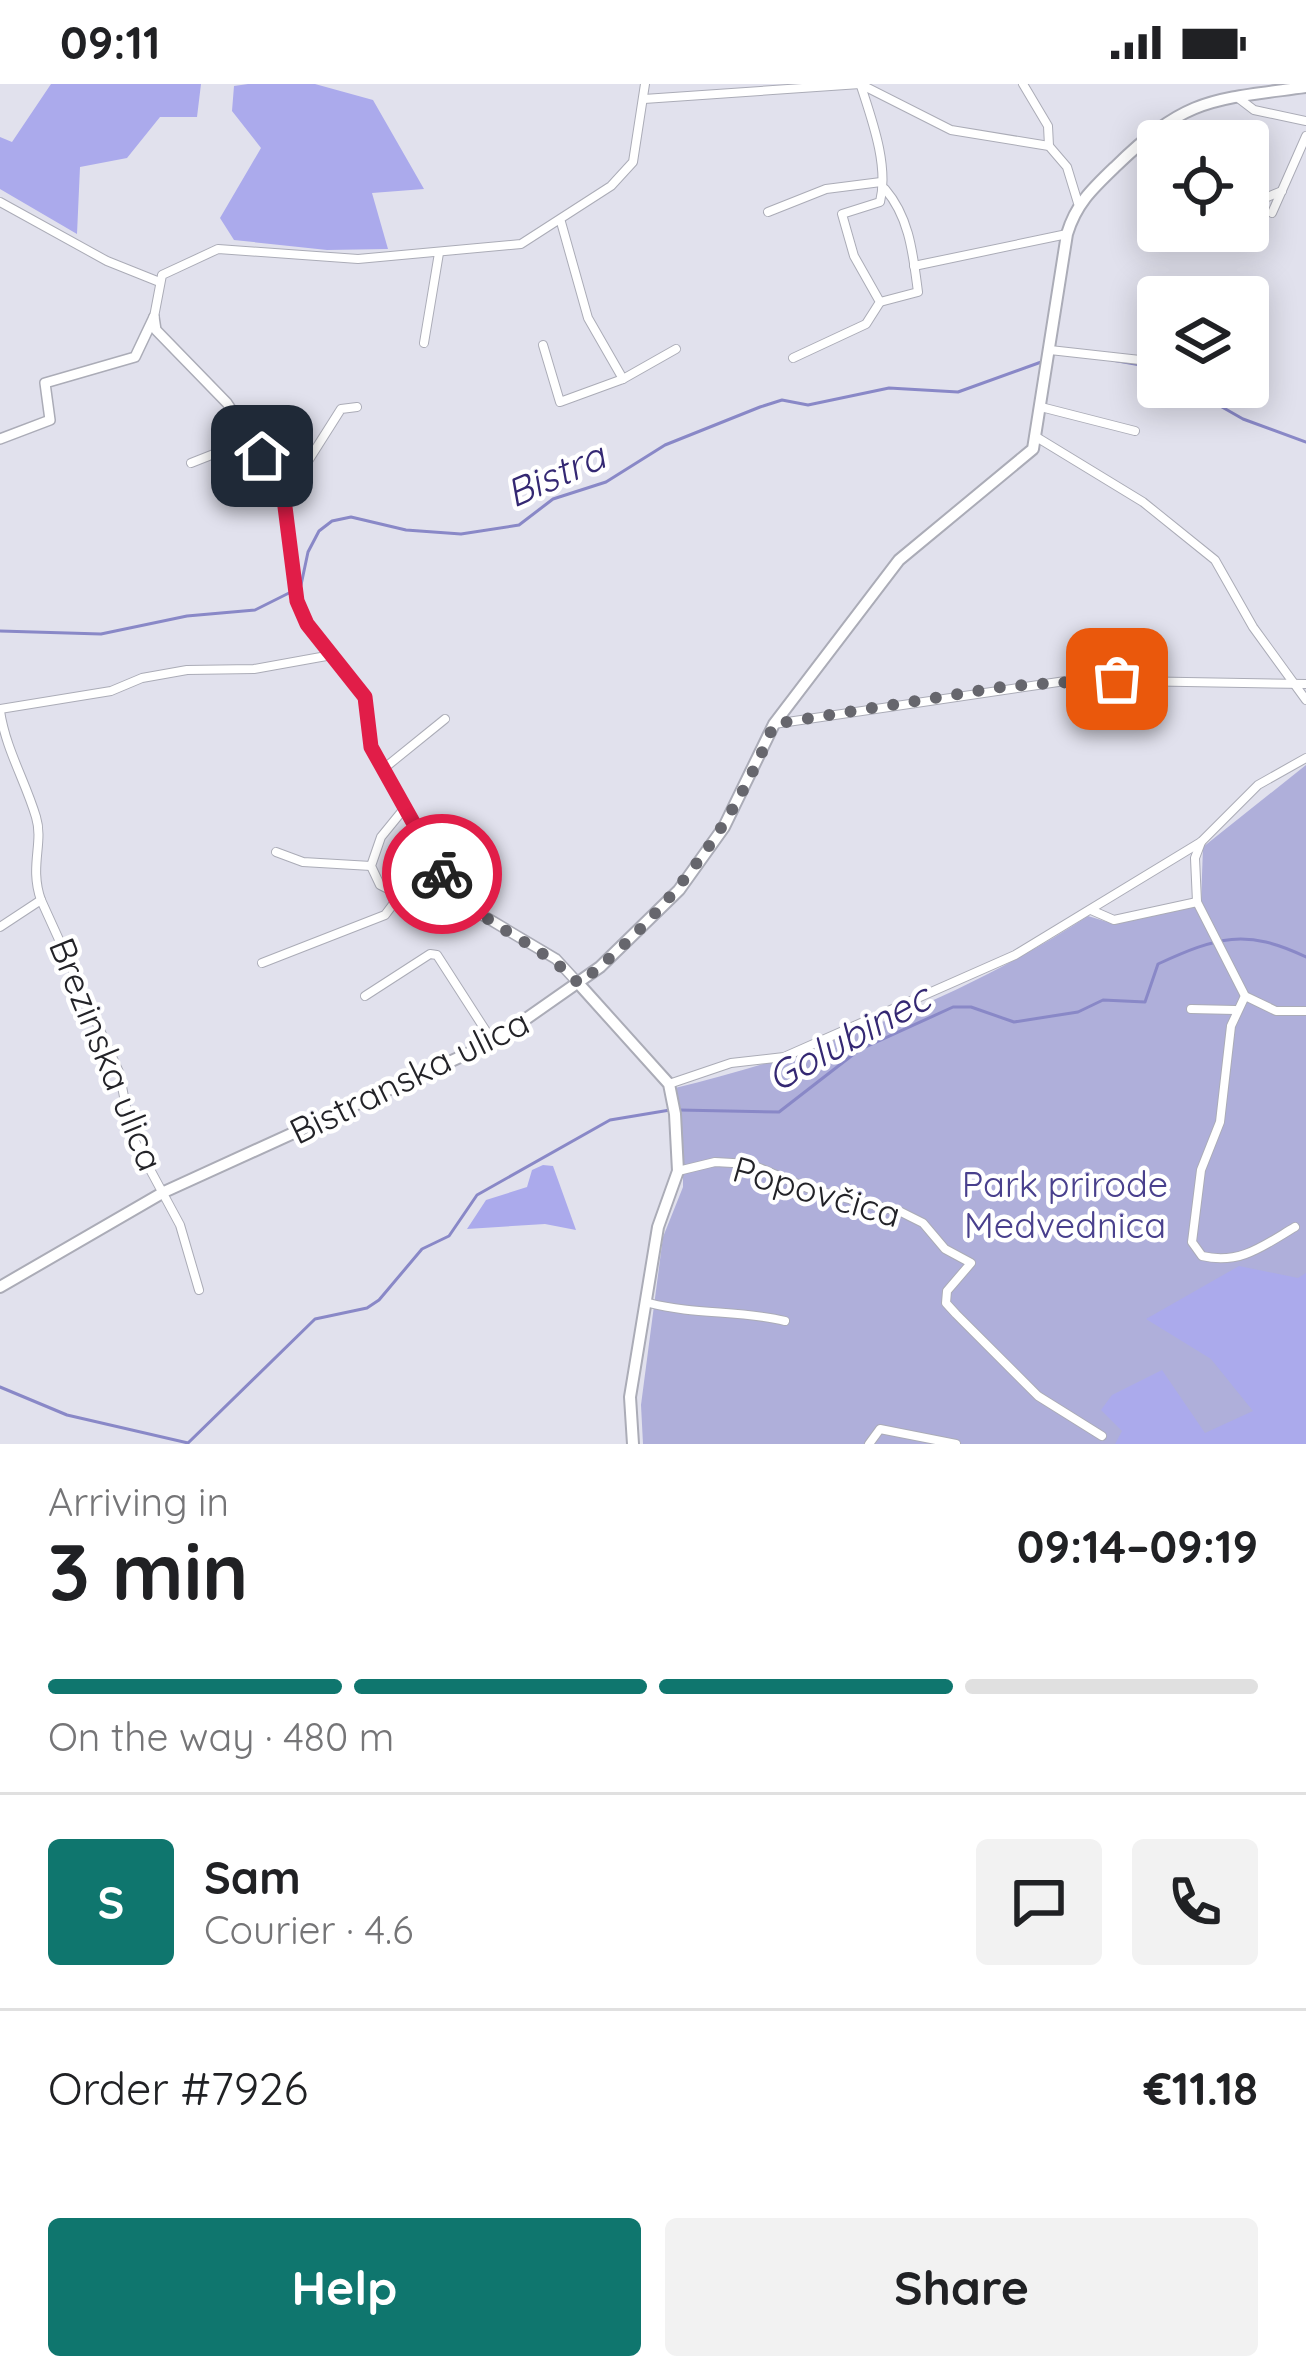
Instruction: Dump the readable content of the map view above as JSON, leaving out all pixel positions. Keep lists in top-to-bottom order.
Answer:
{
  "streets": {
    "main road": ["Bistranska ulica"],
    "street": ["Brezinska ulica", "Popovčica"]
  },
  "crossings": [
    ["Brezinska ulica", "Bistranska ulica"]
  ],
  "water": ["Bistra", "Golubinec"],
  "parks": ["Park prirode Medvednica"],
  "page": {
    "status": "09:11",
    "heading": ["3 min", "Arriving in", "09:14–09:19"],
    "panel": [
      "Sam",
      "Courier · 4.6",
      "Order #7926",
      "€11.18"
    ],
    "bar": "On the way · 480 m",
    "round": "S",
    "buttons": ["Help", "Share"]
  }
}
